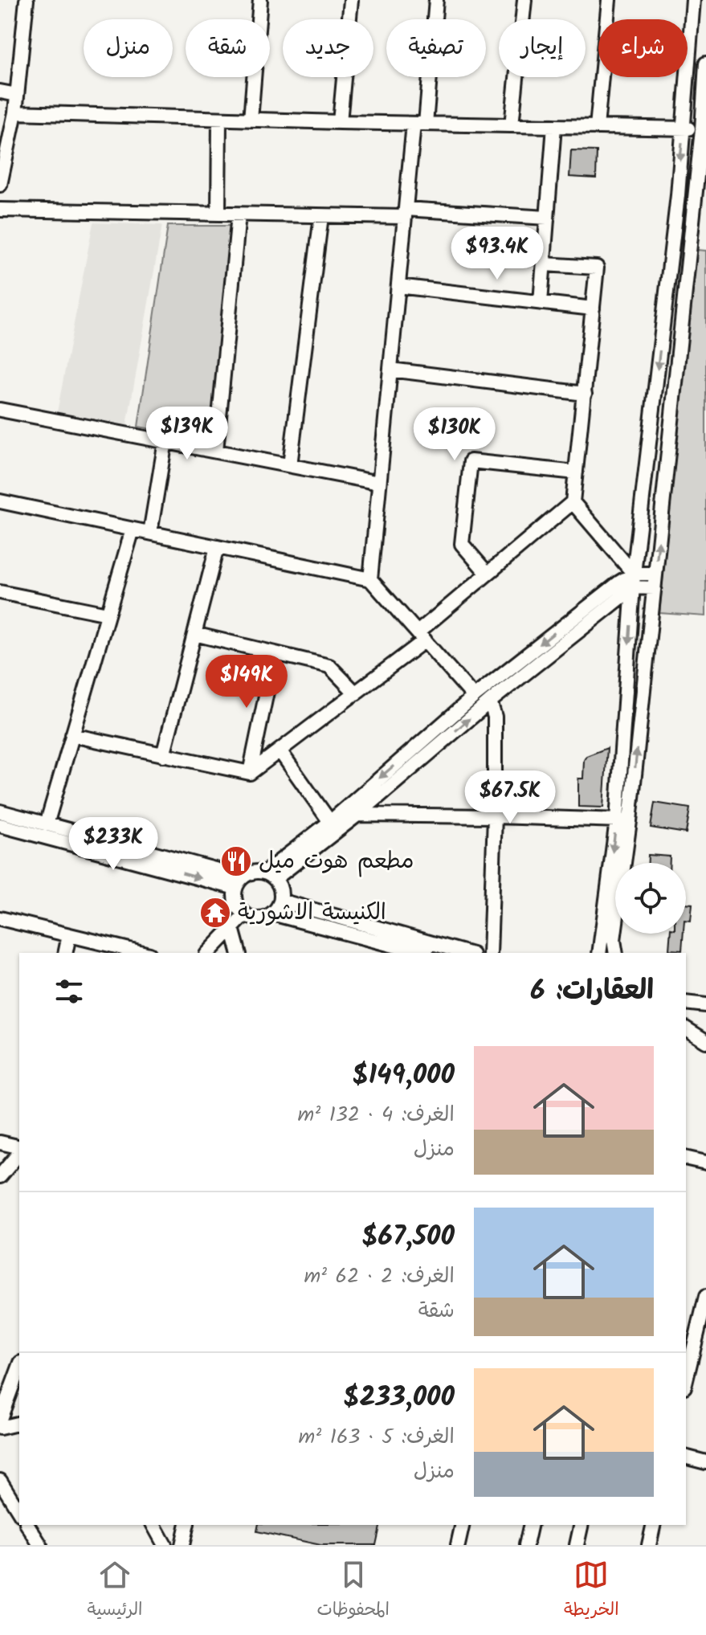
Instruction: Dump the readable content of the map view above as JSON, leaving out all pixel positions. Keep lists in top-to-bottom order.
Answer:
{
  "places": {
    "restaurant": ["مطعم هوت ميل"],
    "temple": ["الكنيسة الاشورية"]
  },
  "page": {
    "chip": [
      "شراء",
      "إيجار",
      "تصفية",
      "جديد",
      "شقة",
      "منزل"
    ],
    "price": [
      "$93.4K",
      "$139K",
      "$130K",
      "$149K",
      "$67.5K",
      "$233K"
    ],
    "heading": "العقارات: 6",
    "list": [
      {
        "name": "$149,000",
        "note": "الغرف: 4 · 132 m² · منزل"
      },
      {
        "name": "$67,500",
        "note": "الغرف: 2 · 62 m² · شقة"
      },
      {
        "name": "$233,000",
        "note": "الغرف: 5 · 163 m² · منزل"
      }
    ],
    "tabs": ["الخريطة", "المحفوظات", "الرئيسية"]
  }
}
